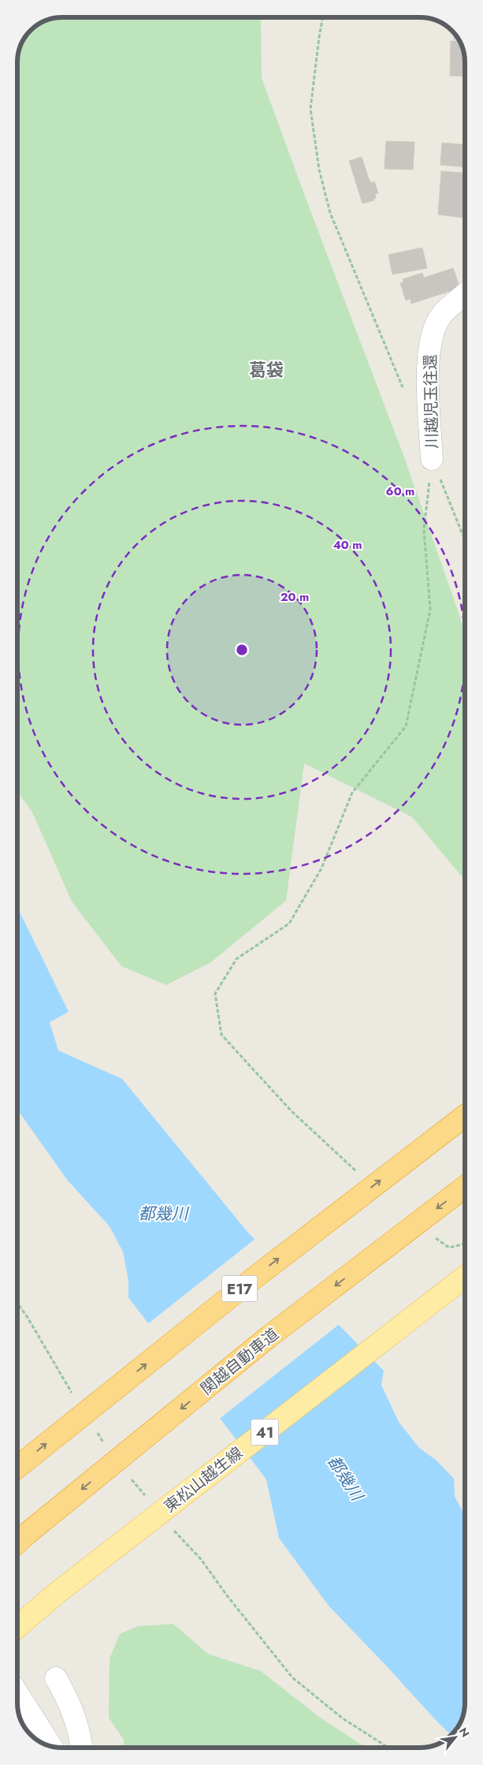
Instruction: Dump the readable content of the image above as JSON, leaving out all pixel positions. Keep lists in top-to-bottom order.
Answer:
{
  "streets": {
    "highway": ["E17", "関越自動車道"],
    "main road": ["41", "東松山越生線"],
    "street": ["川越児玉往還"]
  },
  "districts": ["葛袋"],
  "water": ["都幾川"],
  "north": "top right",
  "rings": ["60 m", "40 m", "20 m"]
}
